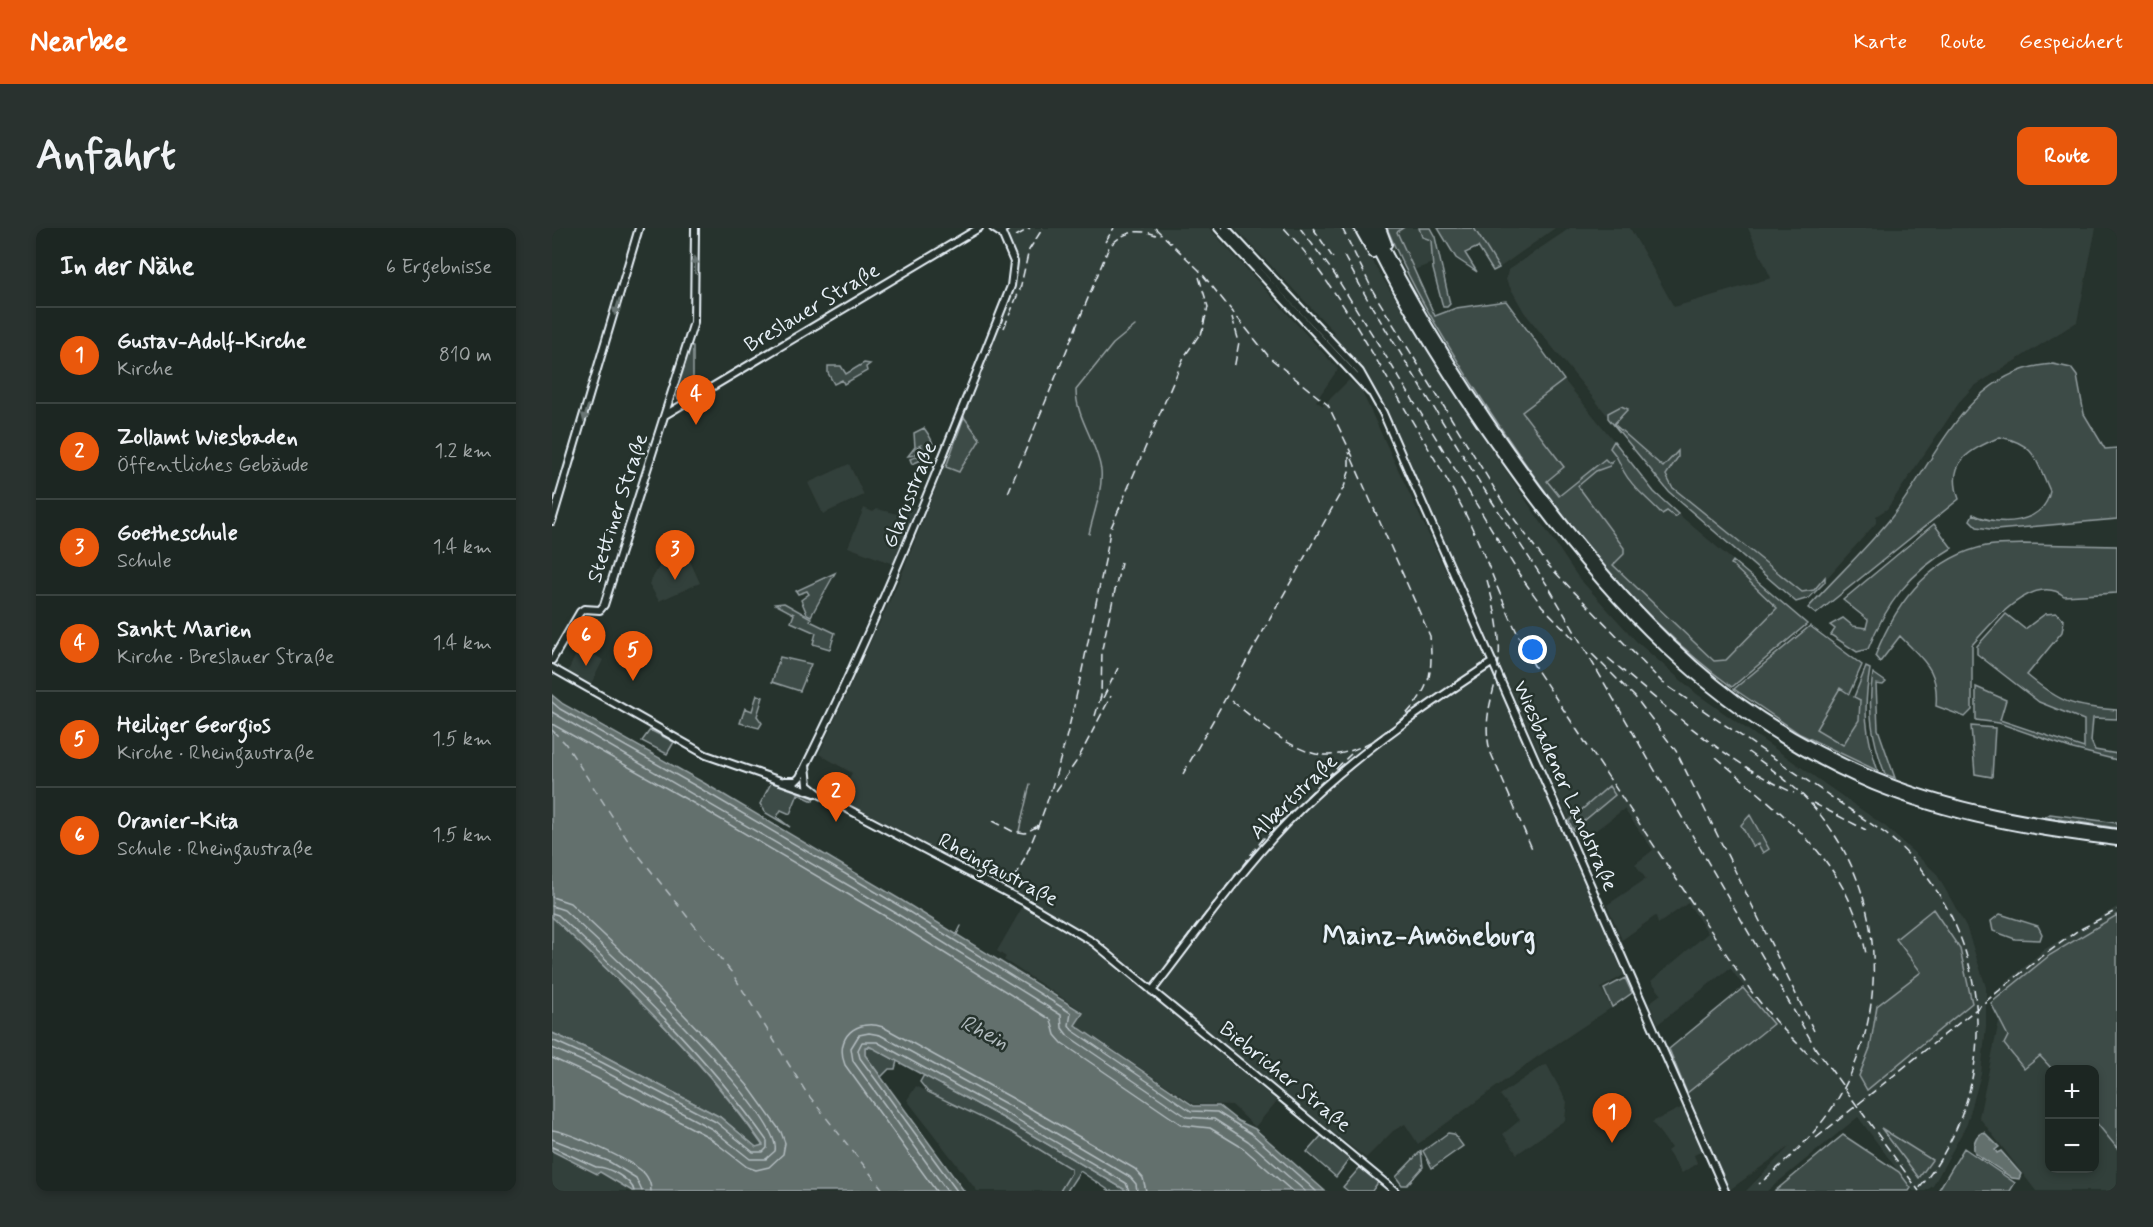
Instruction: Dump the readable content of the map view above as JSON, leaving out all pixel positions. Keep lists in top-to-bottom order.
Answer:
{
  "streets": {
    "street": [
      "Breslauer Straße",
      "Glarusstraße",
      "Stettiner Straße",
      "Wiesbadener Landstraße",
      "Albertstraße",
      "Rheingaustraße",
      "Biebricher Straße"
    ]
  },
  "crossings": [
    ["Breslauer Straße", "Stettiner Straße"],
    ["Glarusstraße", "Rheingaustraße"],
    ["Wiesbadener Landstraße", "Albertstraße"],
    ["Albertstraße", "Rheingaustraße"],
    ["Albertstraße", "Biebricher Straße"],
    ["Rheingaustraße", "Biebricher Straße"]
  ],
  "one_way": ["Stettiner Straße"],
  "districts": ["Mainz-Amöneburg"],
  "water": ["Rhein"],
  "page": {
    "header": "Nearbee",
    "nav": ["Karte", "Route", "Gespeichert"],
    "buttons": "Route",
    "title": "Anfahrt",
    "heading": ["In der Nähe", "6 Ergebnisse"],
    "list": [
      {
        "mark": "1",
        "name": "Gustav-Adolf-Kirche",
        "note": "Kirche",
        "value": "810 m"
      },
      {
        "mark": "2",
        "name": "Zollamt Wiesbaden",
        "note": "Öffentliches Gebäude",
        "value": "1.2 km"
      },
      {
        "mark": "3",
        "name": "Goetheschule",
        "note": "Schule",
        "value": "1.4 km"
      },
      {
        "mark": "4",
        "name": "Sankt Marien",
        "note": "Kirche · Breslauer Straße",
        "value": "1.4 km"
      },
      {
        "mark": "5",
        "name": "Heiliger Georgios",
        "note": "Kirche · Rheingaustraße",
        "value": "1.5 km"
      },
      {
        "mark": "6",
        "name": "Oranier-Kita",
        "note": "Schule · Rheingaustraße",
        "value": "1.5 km"
      }
    ],
    "pins": [
      "4",
      "3",
      "6",
      "5",
      "2",
      "1"
    ],
    "map_buttons": ["+", "−"]
  }
}
